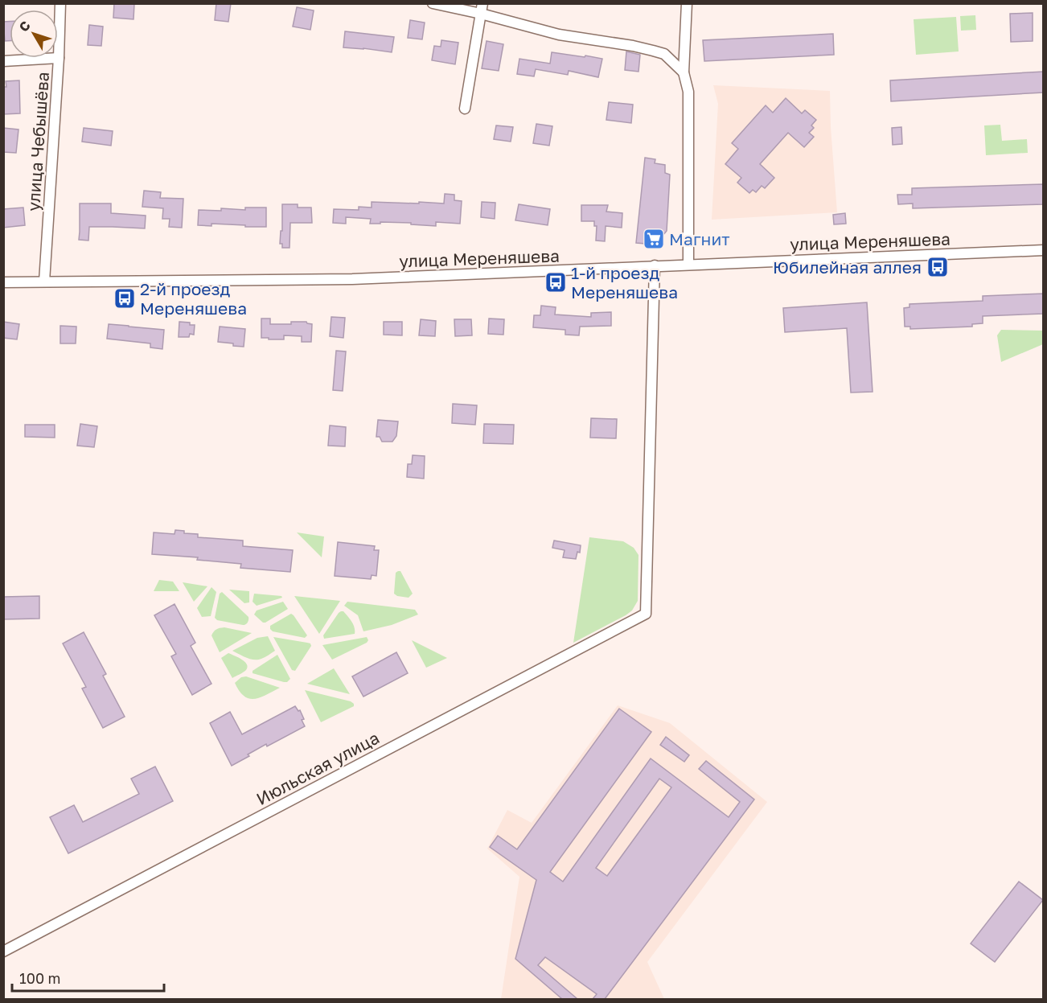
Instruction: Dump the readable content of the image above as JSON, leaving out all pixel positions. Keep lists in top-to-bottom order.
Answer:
{
  "streets": {
    "street": ["улица Чебышёва", "улица Мереняшева", "Июльская улица"]
  },
  "crossings": [
    ["улица Чебышёва", "улица Мереняшева"],
    ["улица Мереняшева", "Июльская улица"]
  ],
  "places": {
    "supermarket": ["Магнит"],
    "bus stop": ["Юбилейная аллея", "1-й проезд Мереняшева", "2-й проезд Мереняшева"]
  },
  "scale_bar": "100 m",
  "north": "top left"
}
